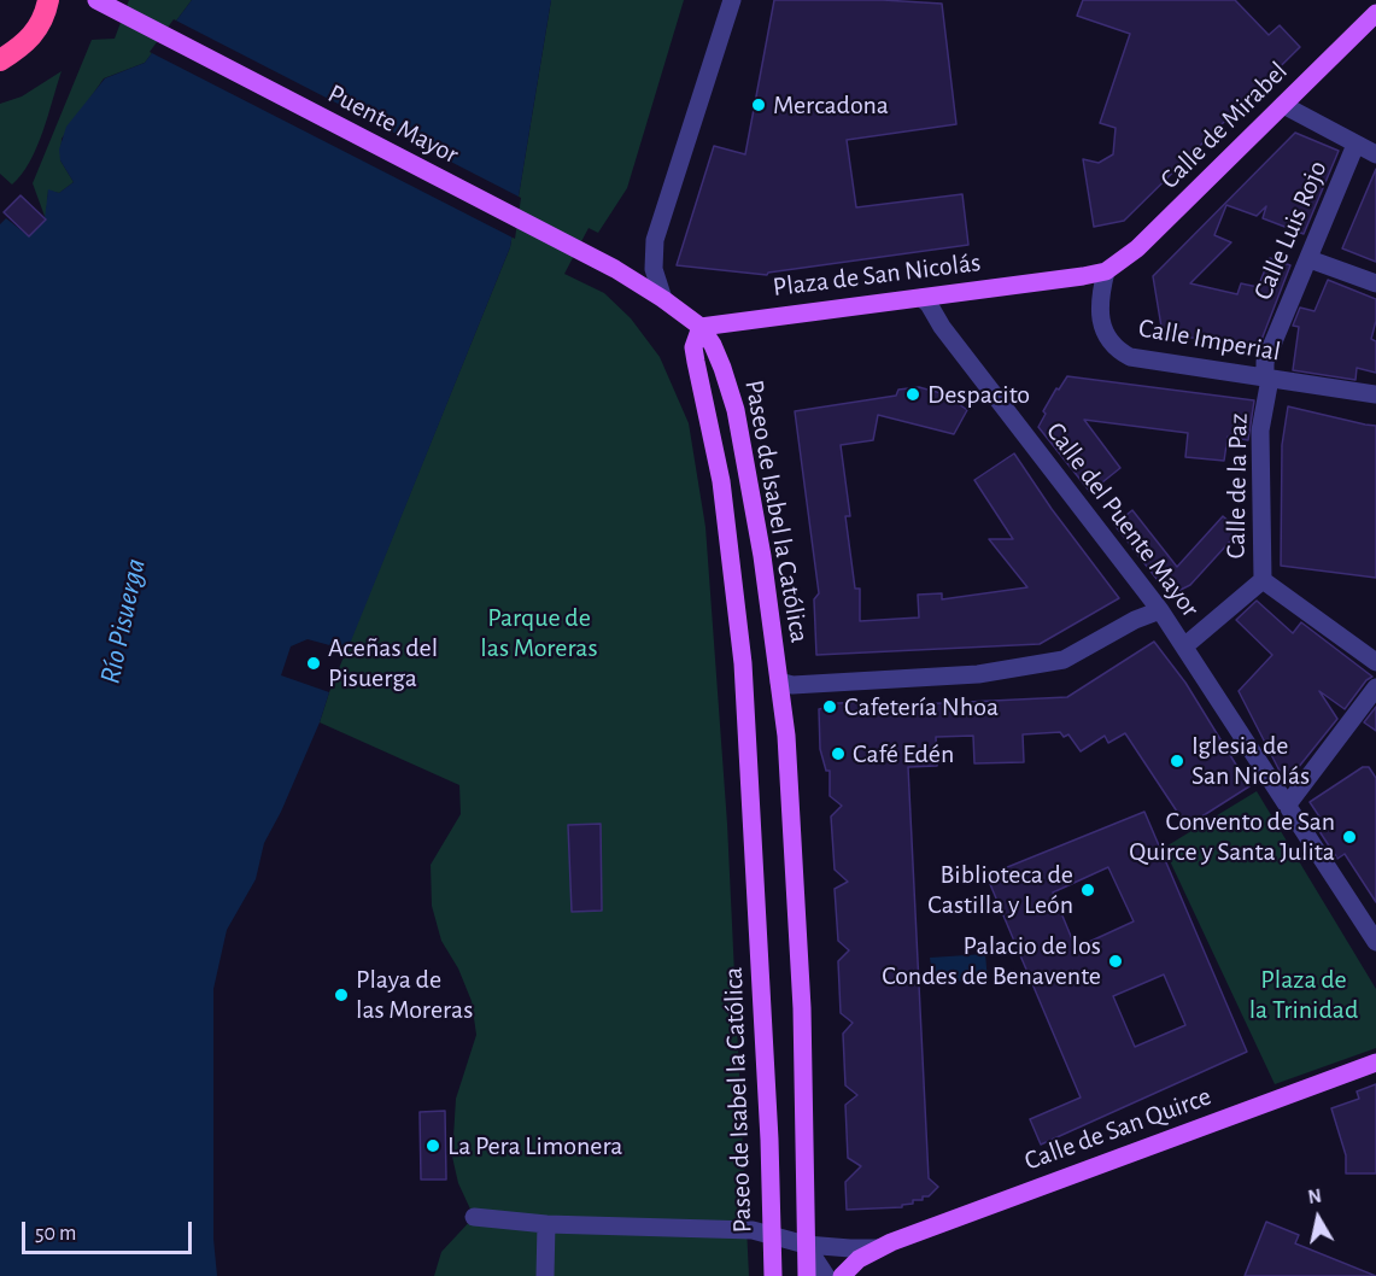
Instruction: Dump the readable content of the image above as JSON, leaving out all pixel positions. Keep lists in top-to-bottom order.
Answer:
{
  "streets": {
    "main road": [
      "Puente Mayor",
      "Calle de Mirabel",
      "Plaza de San Nicolás",
      "Paseo de Isabel la Católica",
      "Calle de San Quirce"
    ],
    "street": [
      "Calle Luis Rojo",
      "Calle Imperial",
      "Calle de la Paz",
      "Calle del Puente Mayor"
    ]
  },
  "crossings": [
    ["Calle de Mirabel", "Plaza de San Nicolás"],
    ["Calle de Mirabel", "Calle Imperial"],
    ["Calle Luis Rojo", "Calle Imperial"],
    ["Calle Luis Rojo", "Calle de la Paz"],
    ["Plaza de San Nicolás", "Calle Imperial"],
    ["Plaza de San Nicolás", "Paseo de Isabel la Católica"],
    ["Plaza de San Nicolás", "Calle del Puente Mayor"],
    ["Calle Imperial", "Calle de la Paz"],
    ["Calle de la Paz", "Calle del Puente Mayor"],
    ["Paseo de Isabel la Católica", "Calle de San Quirce"]
  ],
  "water": ["Río Pisuerga"],
  "parks": ["Parque de las Moreras", "Plaza de la Trinidad"],
  "places": [
    "Mercadona",
    "Despacito",
    "Aceñas del Pisuerga",
    "Cafetería Nhoa",
    "Café Edén",
    "Iglesia de San Nicolás",
    "Convento de San Quirce y Santa Julita",
    "Biblioteca de Castilla y León",
    "Palacio de los Condes de Benavente",
    "Playa de las Moreras",
    "La Pera Limonera"
  ],
  "scale_bar": "50 m",
  "north": "top"
}
